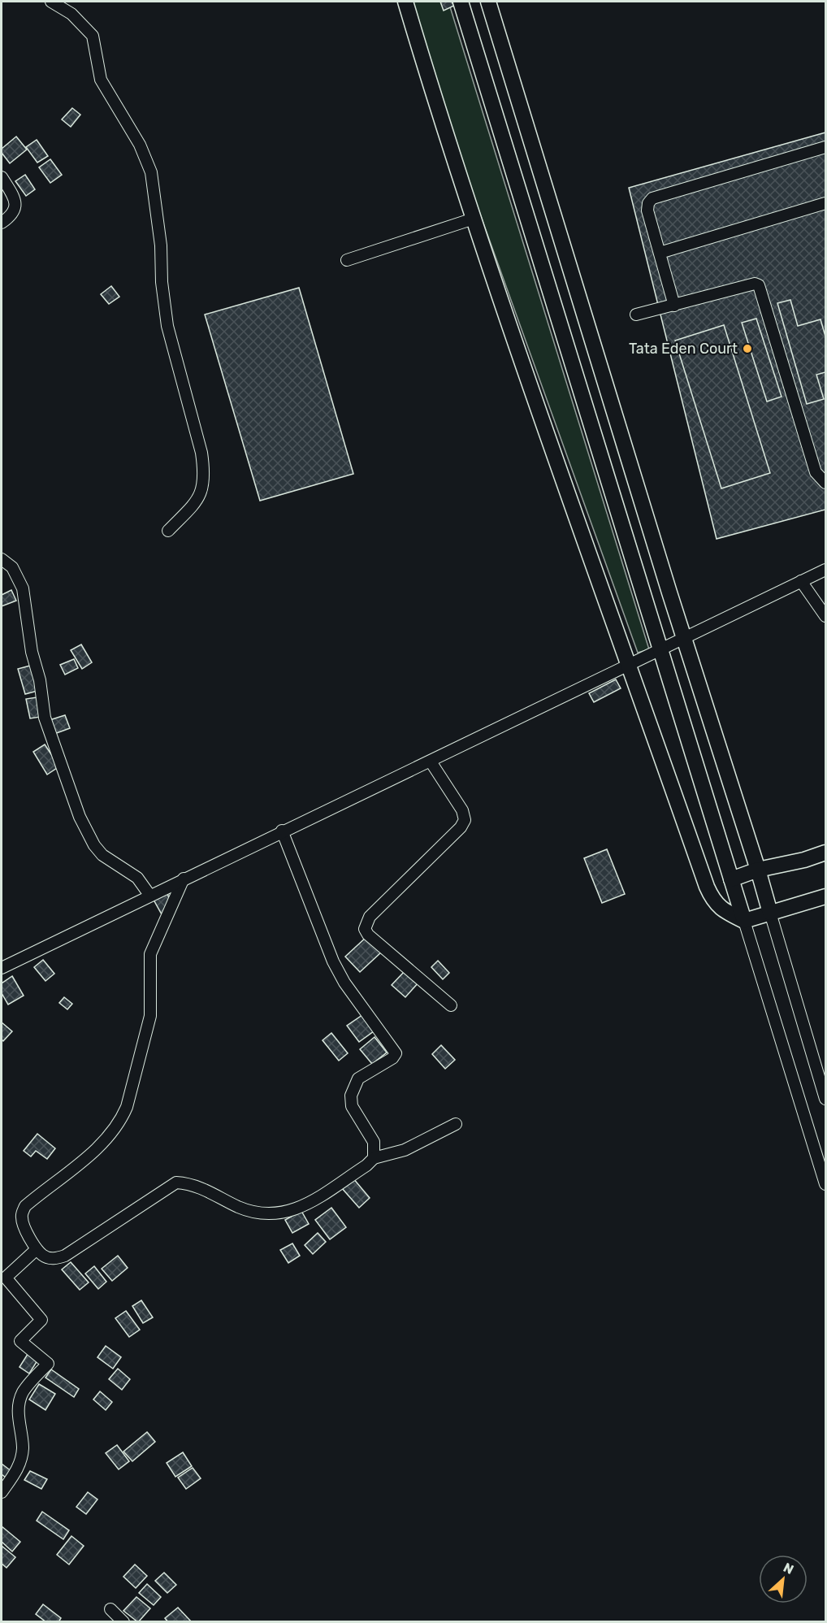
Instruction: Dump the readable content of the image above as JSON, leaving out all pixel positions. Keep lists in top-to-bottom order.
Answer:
{
  "places": ["Tata Eden Court"],
  "north": "top right"
}
